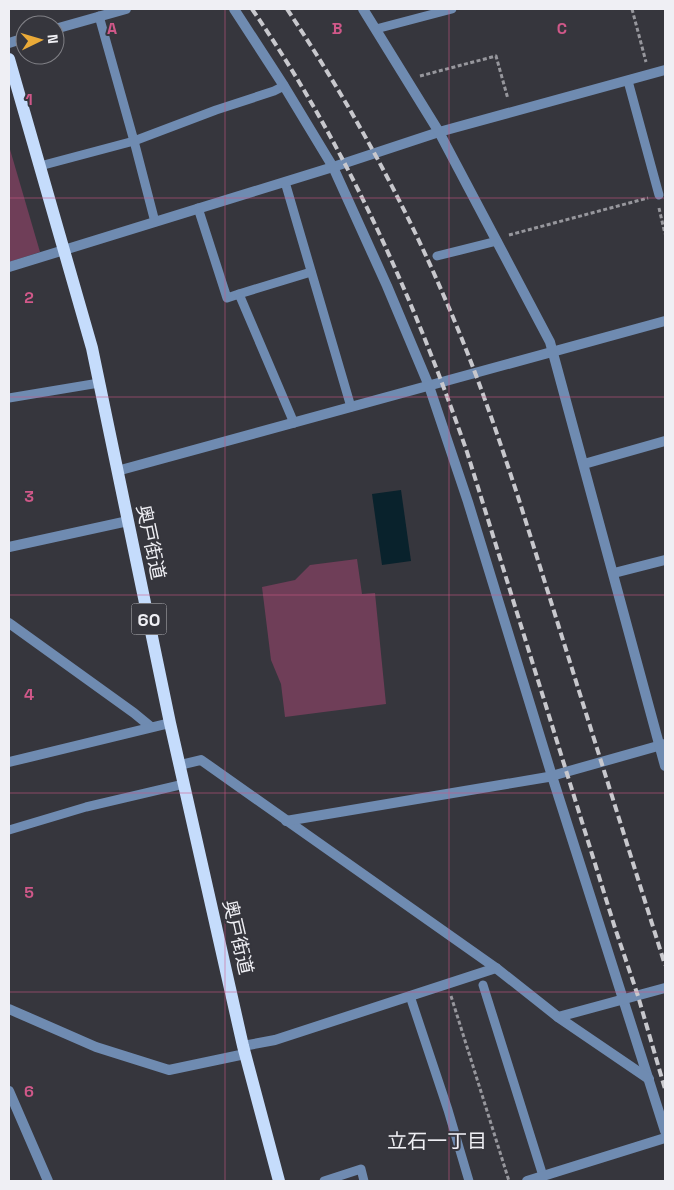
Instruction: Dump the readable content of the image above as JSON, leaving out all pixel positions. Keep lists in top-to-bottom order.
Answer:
{
  "streets": {
    "main road": ["奥戸街道", "60"]
  },
  "districts": ["立石一丁目"],
  "north": "right",
  "grid": {
    "columns": ["A", "B", "C"],
    "rows": [
      "1",
      "2",
      "3",
      "4",
      "5",
      "6"
    ]
  }
}
